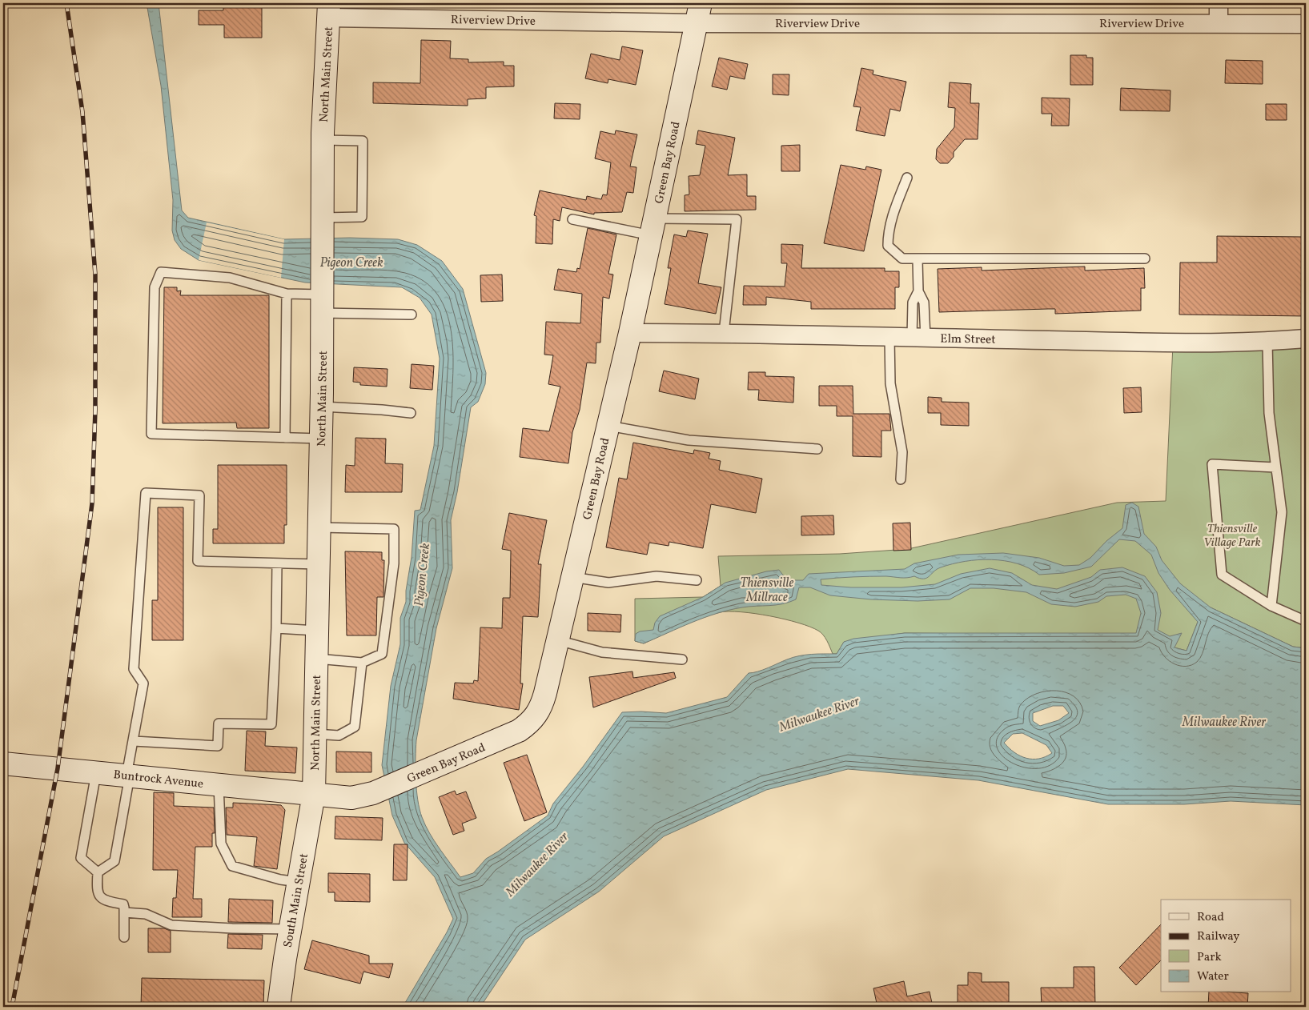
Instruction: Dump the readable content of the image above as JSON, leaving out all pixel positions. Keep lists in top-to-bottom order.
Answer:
{
  "streets": {
    "street": [
      "Riverview Drive",
      "North Main Street",
      "Green Bay Road",
      "Elm Street",
      "Buntrock Avenue",
      "South Main Street"
    ]
  },
  "crossings": [
    ["Riverview Drive", "North Main Street"],
    ["Riverview Drive", "Green Bay Road"],
    ["North Main Street", "Green Bay Road"],
    ["North Main Street", "Buntrock Avenue"],
    ["North Main Street", "South Main Street"],
    ["Green Bay Road", "Elm Street"],
    ["Green Bay Road", "Buntrock Avenue"],
    ["Green Bay Road", "South Main Street"],
    ["Buntrock Avenue", "South Main Street"]
  ],
  "water": ["Pigeon Creek", "Thiensville Millrace", "Milwaukee River"],
  "parks": ["Thiensville Village Park"],
  "legend": [
    "Road",
    "Railway",
    "Park",
    "Water"
  ]
}
